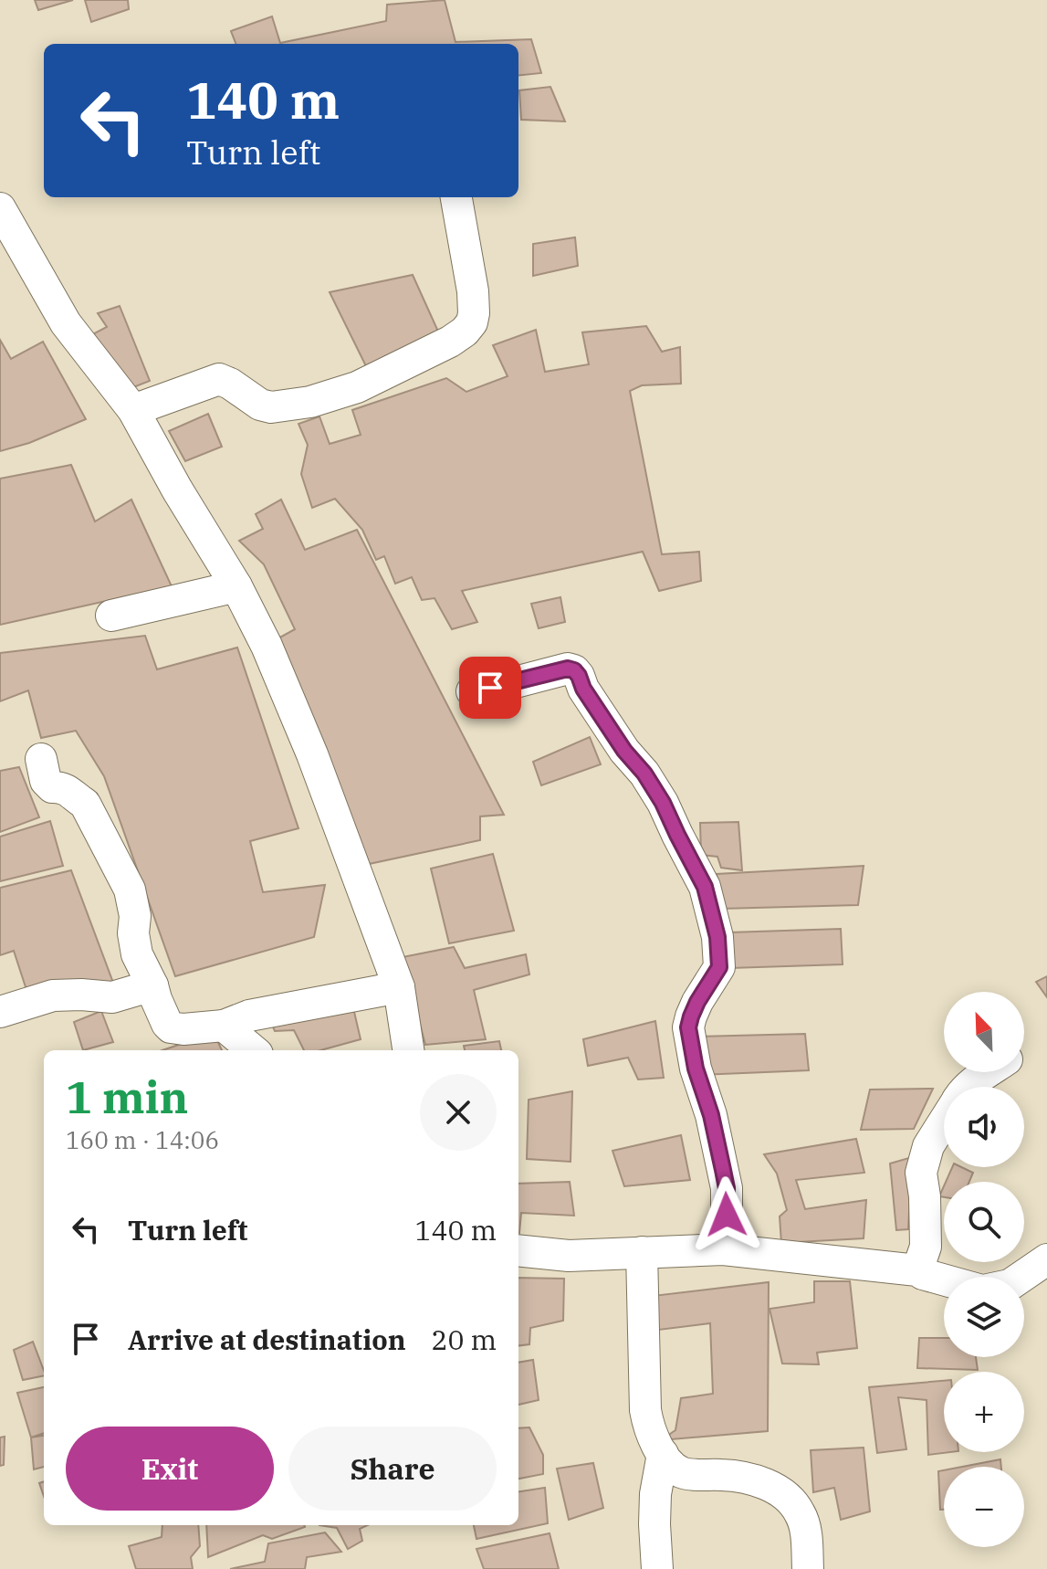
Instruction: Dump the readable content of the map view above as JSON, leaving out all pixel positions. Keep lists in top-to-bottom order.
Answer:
{
  "north": "top left",
  "page": {
    "turn": ["140 m", "Turn left"],
    "map_buttons": ["+", "−"],
    "heading": ["1 min", "160 m · 14:06"],
    "list": [
      {
        "name": "Turn left",
        "value": "140 m"
      },
      {
        "name": "Arrive at destination",
        "value": "20 m"
      }
    ],
    "buttons": ["Exit", "Share"]
  }
}
